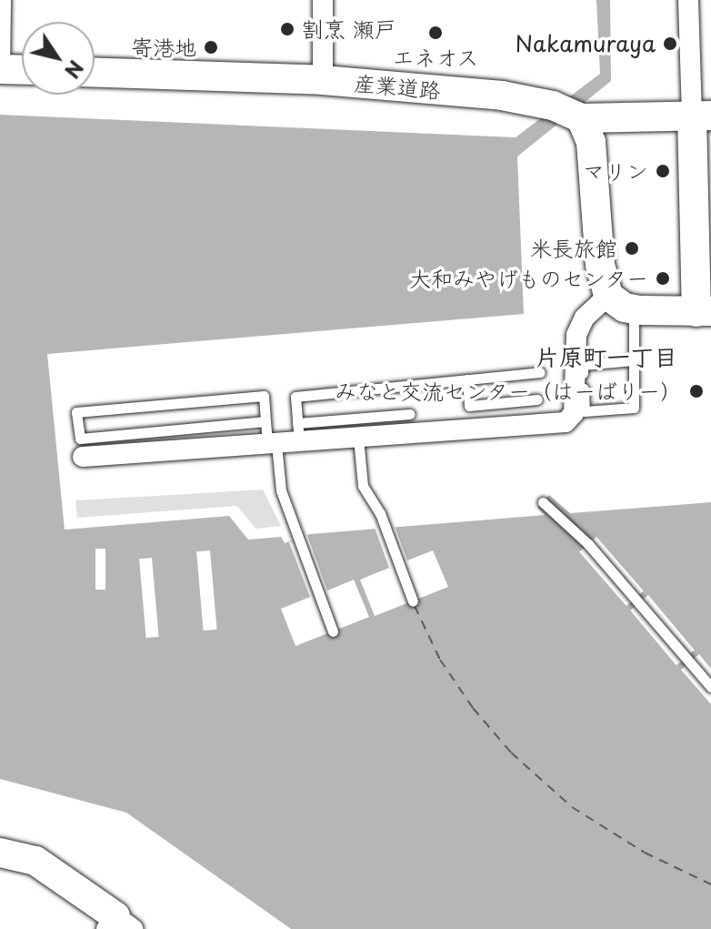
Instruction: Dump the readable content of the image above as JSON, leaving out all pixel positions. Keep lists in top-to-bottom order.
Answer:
{
  "streets": {
    "street": ["産業道路"]
  },
  "districts": ["片原町一丁目"],
  "places": [
    "割烹 瀬戸",
    "エネオス",
    "Nakamuraya",
    "寄港地",
    "マリン",
    "米長旅館",
    "大和みやげものセンター",
    "みなと交流センター（はーばりー）"
  ],
  "north": "bottom right"
}
